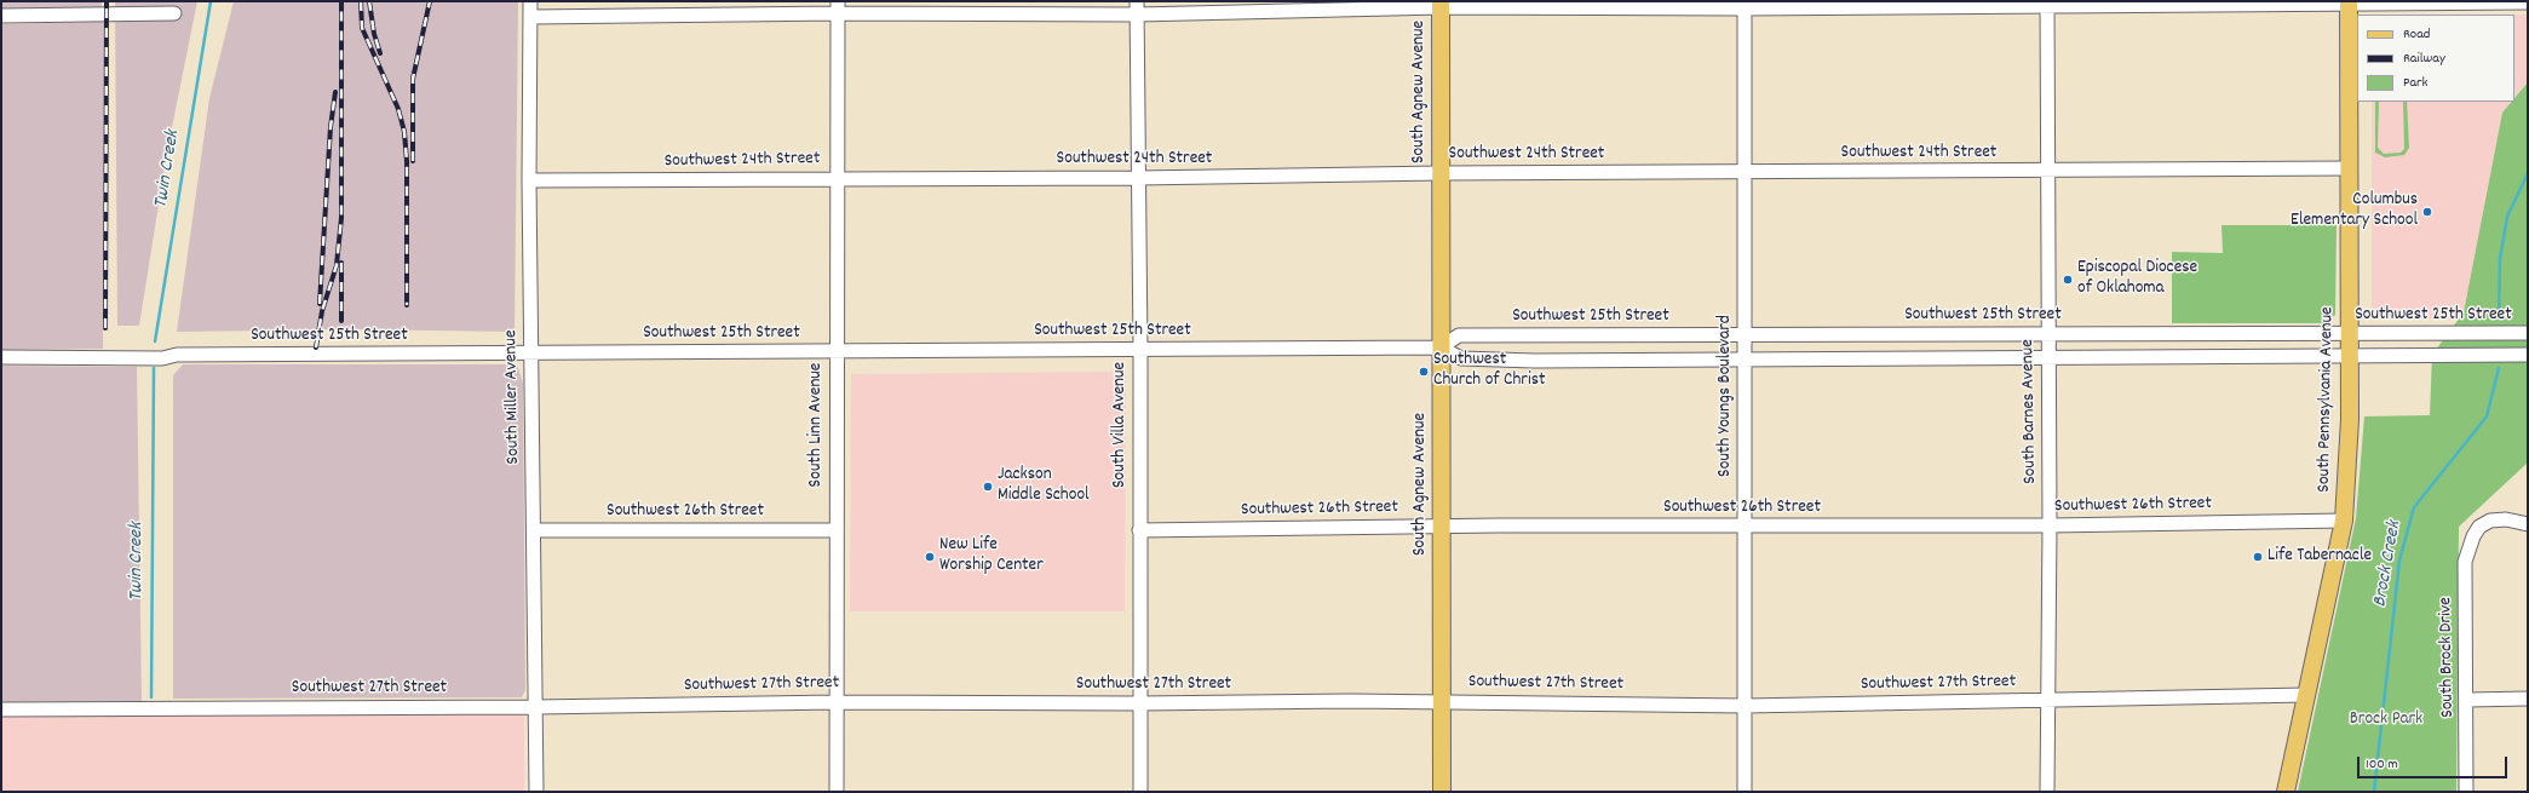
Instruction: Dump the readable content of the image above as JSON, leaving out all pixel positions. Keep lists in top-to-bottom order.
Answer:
{
  "streets": {
    "main road": ["South Agnew Avenue", "South Pennsylvania Avenue"],
    "street": [
      "Southwest 24th Street",
      "Southwest 25th Street",
      "South Youngs Boulevard",
      "South Miller Avenue",
      "South Barnes Avenue",
      "South Linn Avenue",
      "South Villa Avenue",
      "Southwest 26th Street",
      "South Brock Drive",
      "Southwest 27th Street"
    ]
  },
  "crossings": [
    ["South Agnew Avenue", "Southwest 24th Street"],
    ["South Agnew Avenue", "Southwest 25th Street"],
    ["South Agnew Avenue", "Southwest 26th Street"],
    ["South Agnew Avenue", "Southwest 27th Street"],
    ["Southwest 24th Street", "South Youngs Boulevard"],
    ["Southwest 24th Street", "South Miller Avenue"],
    ["Southwest 24th Street", "South Pennsylvania Avenue"],
    ["Southwest 24th Street", "South Barnes Avenue"],
    ["Southwest 24th Street", "South Linn Avenue"],
    ["Southwest 24th Street", "South Villa Avenue"],
    ["Southwest 25th Street", "South Youngs Boulevard"],
    ["Southwest 25th Street", "South Miller Avenue"],
    ["Southwest 25th Street", "South Pennsylvania Avenue"],
    ["Southwest 25th Street", "South Barnes Avenue"],
    ["Southwest 25th Street", "South Linn Avenue"],
    ["Southwest 25th Street", "South Villa Avenue"],
    ["South Youngs Boulevard", "Southwest 26th Street"],
    ["South Youngs Boulevard", "Southwest 27th Street"],
    ["South Miller Avenue", "Southwest 26th Street"],
    ["South Miller Avenue", "Southwest 27th Street"],
    ["South Pennsylvania Avenue", "Southwest 26th Street"],
    ["South Pennsylvania Avenue", "Southwest 27th Street"],
    ["South Barnes Avenue", "Southwest 26th Street"],
    ["South Barnes Avenue", "Southwest 27th Street"],
    ["South Linn Avenue", "Southwest 26th Street"],
    ["South Linn Avenue", "Southwest 27th Street"],
    ["South Villa Avenue", "Southwest 26th Street"],
    ["South Villa Avenue", "Southwest 27th Street"]
  ],
  "water": ["Twin Creek", "Brock Creek"],
  "parks": ["Brock Park"],
  "places": [
    "Columbus Elementary School",
    "Episcopal Diocese of Oklahoma",
    "Southwest Church of Christ",
    "Jackson Middle School",
    "New Life Worship Center",
    "Life Tabernacle"
  ],
  "legend": ["Road", "Railway", "Park"],
  "scale_bar": "100 m"
}
